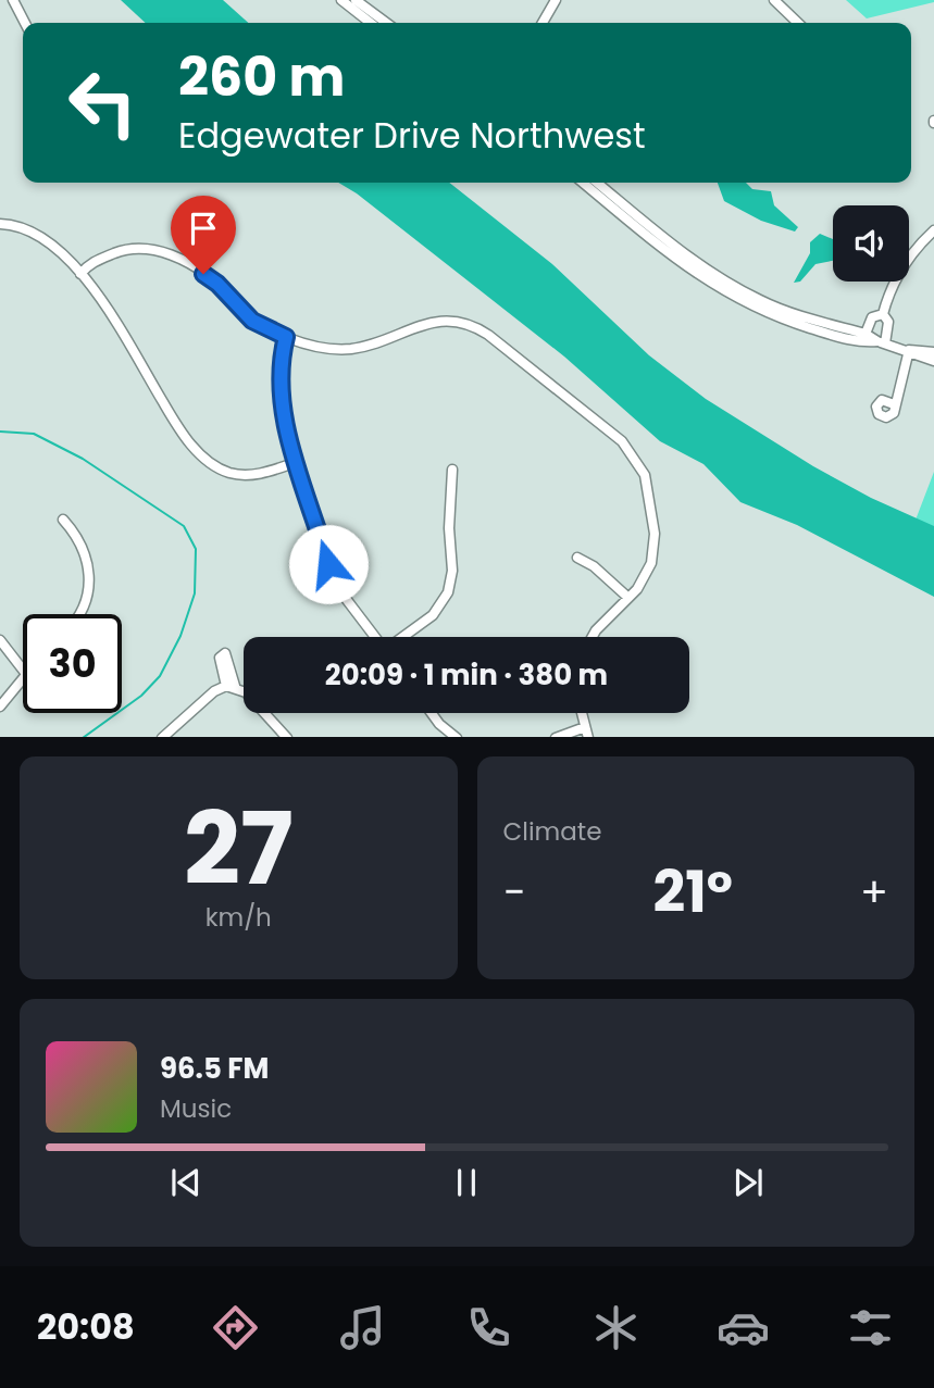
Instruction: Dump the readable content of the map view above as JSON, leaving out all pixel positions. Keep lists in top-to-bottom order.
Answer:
{
  "page": {
    "turn": ["260 m", "Edgewater Drive Northwest"],
    "limit": "30",
    "trip": "20:09 · 1 min · 380 m",
    "tile": [
      ["27", "km/h"],
      "Climate"
    ],
    "heat": ["−", "21°", "+"],
    "song": ["96.5 FM", "Music"],
    "tabs": "20:08"
  }
}
